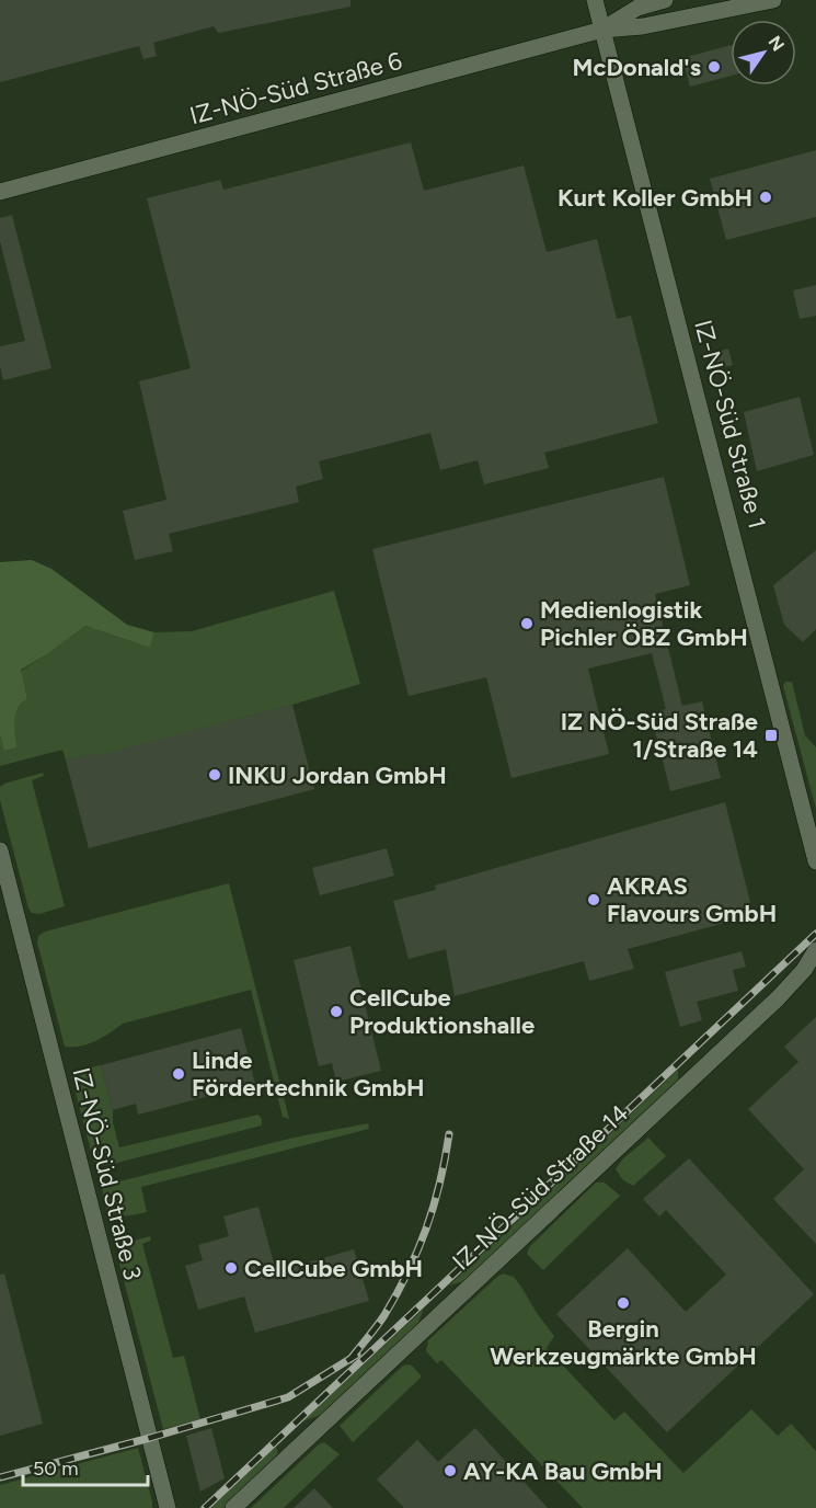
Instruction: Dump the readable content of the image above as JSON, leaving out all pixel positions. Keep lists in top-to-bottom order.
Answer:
{
  "streets": {
    "street": [
      "IZ-NÖ-Süd Straße 6",
      "IZ-NÖ-Süd Straße 1",
      "IZ-NÖ-Süd Straße 3",
      "IZ-NÖ-Süd Straße 14"
    ]
  },
  "crossings": [
    ["IZ-NÖ-Süd Straße 6", "IZ-NÖ-Süd Straße 1"]
  ],
  "places": {
    "other": [
      "McDonald's",
      "Kurt Koller GmbH",
      "Medienlogistik Pichler ÖBZ GmbH",
      "INKU Jordan GmbH",
      "AKRAS Flavours GmbH",
      "CellCube Produktionshalle",
      "Linde Fördertechnik GmbH",
      "CellCube GmbH",
      "Bergin Werkzeugmärkte GmbH",
      "AY-KA Bau GmbH"
    ],
    "transit": ["IZ NÖ-Süd Straße 1/Straße 14"]
  },
  "scale_bar": "50 m",
  "north": "top right"
}
